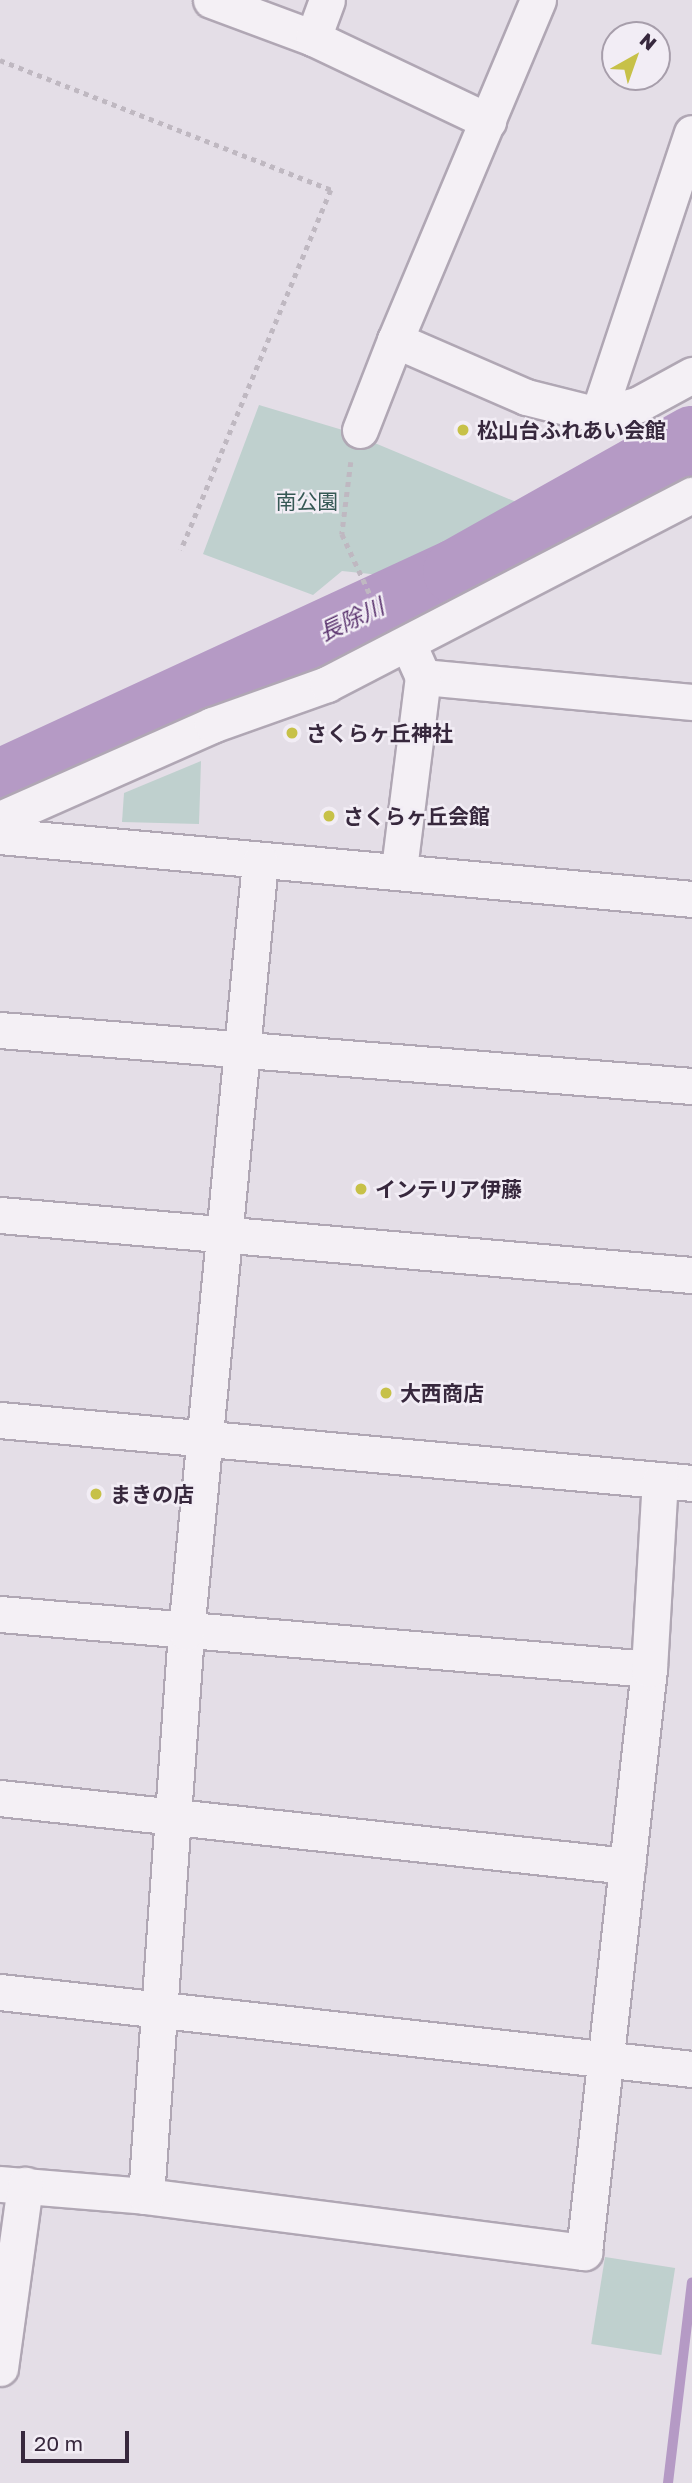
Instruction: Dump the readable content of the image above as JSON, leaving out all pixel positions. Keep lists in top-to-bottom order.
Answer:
{
  "water": ["長除川"],
  "parks": ["南公園"],
  "places": [
    "松山台ふれあい会館",
    "さくらヶ丘神社",
    "さくらヶ丘会館",
    "インテリア伊藤",
    "大西商店",
    "まきの店"
  ],
  "scale_bar": "20 m",
  "north": "top right"
}
